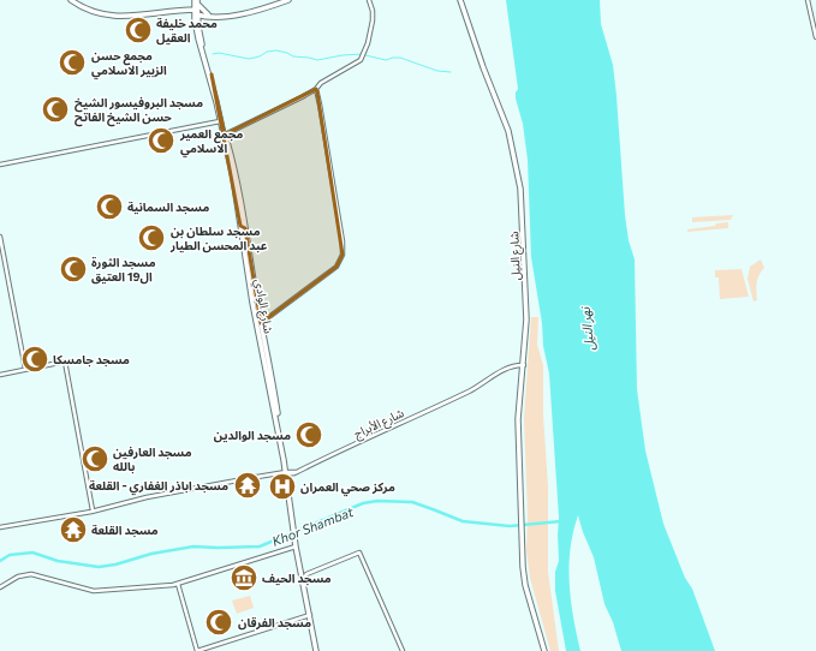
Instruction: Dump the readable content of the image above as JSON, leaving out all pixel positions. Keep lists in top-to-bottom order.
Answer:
{
  "streets": {
    "main road": ["شارع النيل", "شارع الوادي"],
    "street": ["شارع الأبراج"]
  },
  "crossings": [
    ["شارع النيل", "شارع الأبراج"],
    ["شارع الوادي", "شارع الأبراج"]
  ],
  "water": ["نهر النيل", "Khor Shambat"],
  "places": {
    "mosque": [
      "محمد خليفة العقيل",
      "مجمع حسن الزبير الاسلامي",
      "مسجد البروفيسور الشيخ حسن الشيخ الفاتح",
      "مجمع العمير الاسلامي",
      "مسجد السمانية",
      "مسجد سلطان بن عبد المحسن الطيار",
      "مسجد الثورة ال19 العتيق",
      "مسجد جامسكا",
      "مسجد الوالدين",
      "مسجد العارفين بالله",
      "مسجد الفرقان"
    ],
    "temple": ["مسجد اباذر الغفاري - القلعة", "مسجد القلعة"],
    "hospital": ["مركز صحي العمران"],
    "museum": ["مسجد الحيف"]
  }
}
